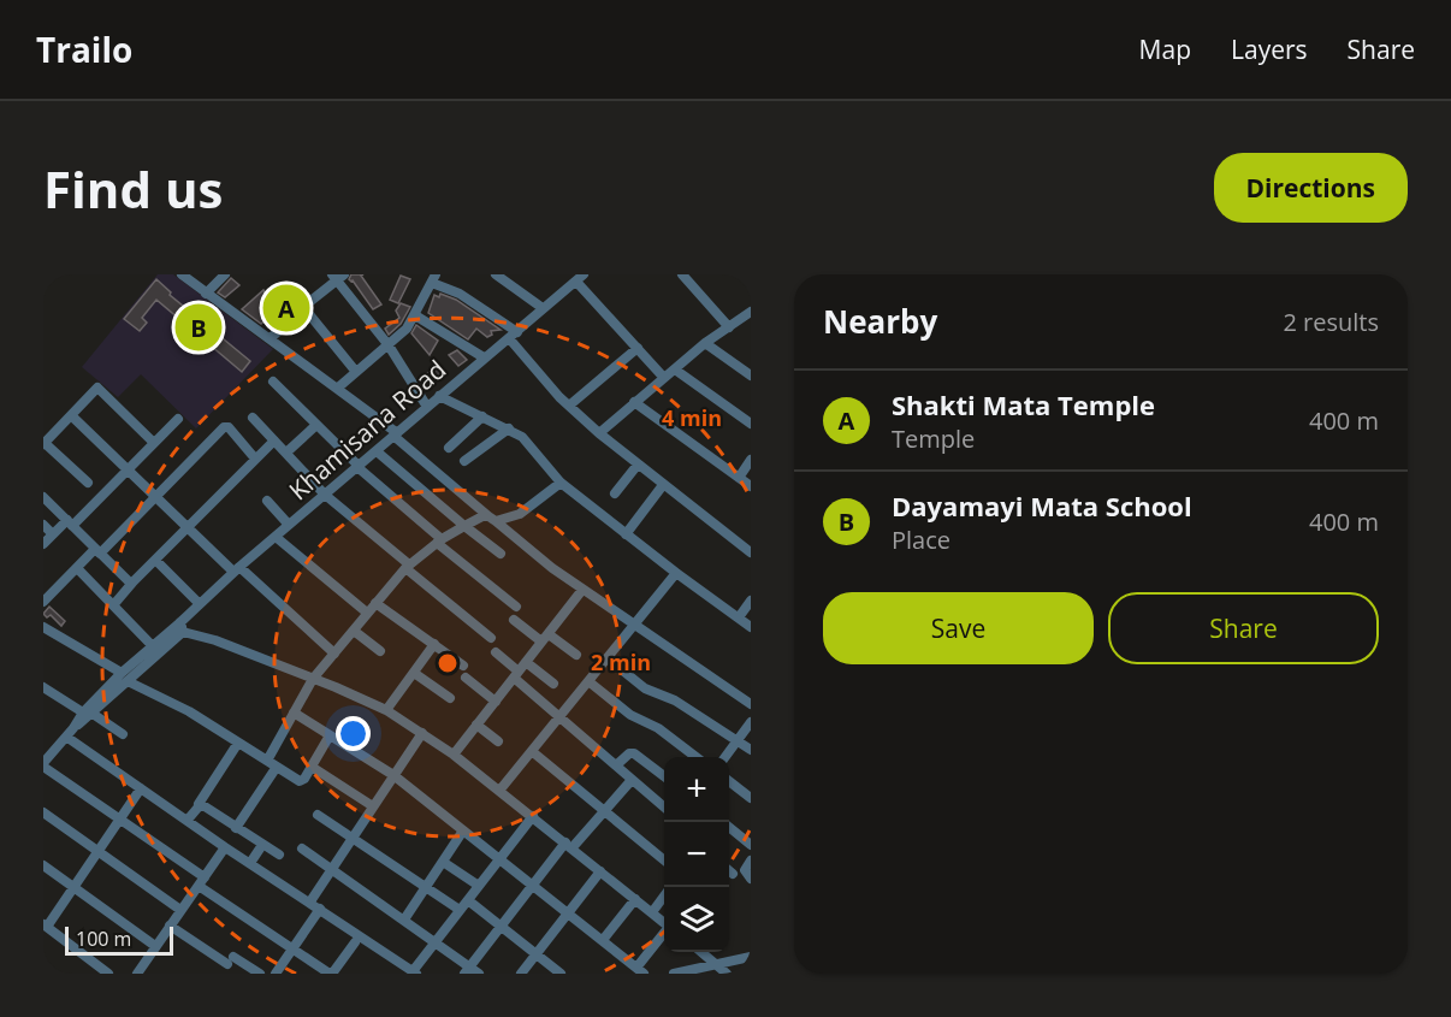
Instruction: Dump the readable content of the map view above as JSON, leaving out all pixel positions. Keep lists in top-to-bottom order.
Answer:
{
  "streets": {
    "street": ["Khamisana Road"]
  },
  "scale_bar": "100 m",
  "page": {
    "header": "Trailo",
    "nav": ["Map", "Layers", "Share"],
    "buttons": [
      "Directions",
      ["Save", "Share"]
    ],
    "title": "Find us",
    "heading": ["Nearby", "2 results"],
    "pins": ["A", "B"],
    "list": [
      {
        "mark": "A",
        "name": "Shakti Mata Temple",
        "note": "Temple",
        "value": "400 m"
      },
      {
        "mark": "B",
        "name": "Dayamayi Mata School",
        "note": "Place",
        "value": "400 m"
      }
    ],
    "map_buttons": ["+", "−"],
    "scale": "100 m"
  },
  "rings": ["4 min", "2 min"]
}
